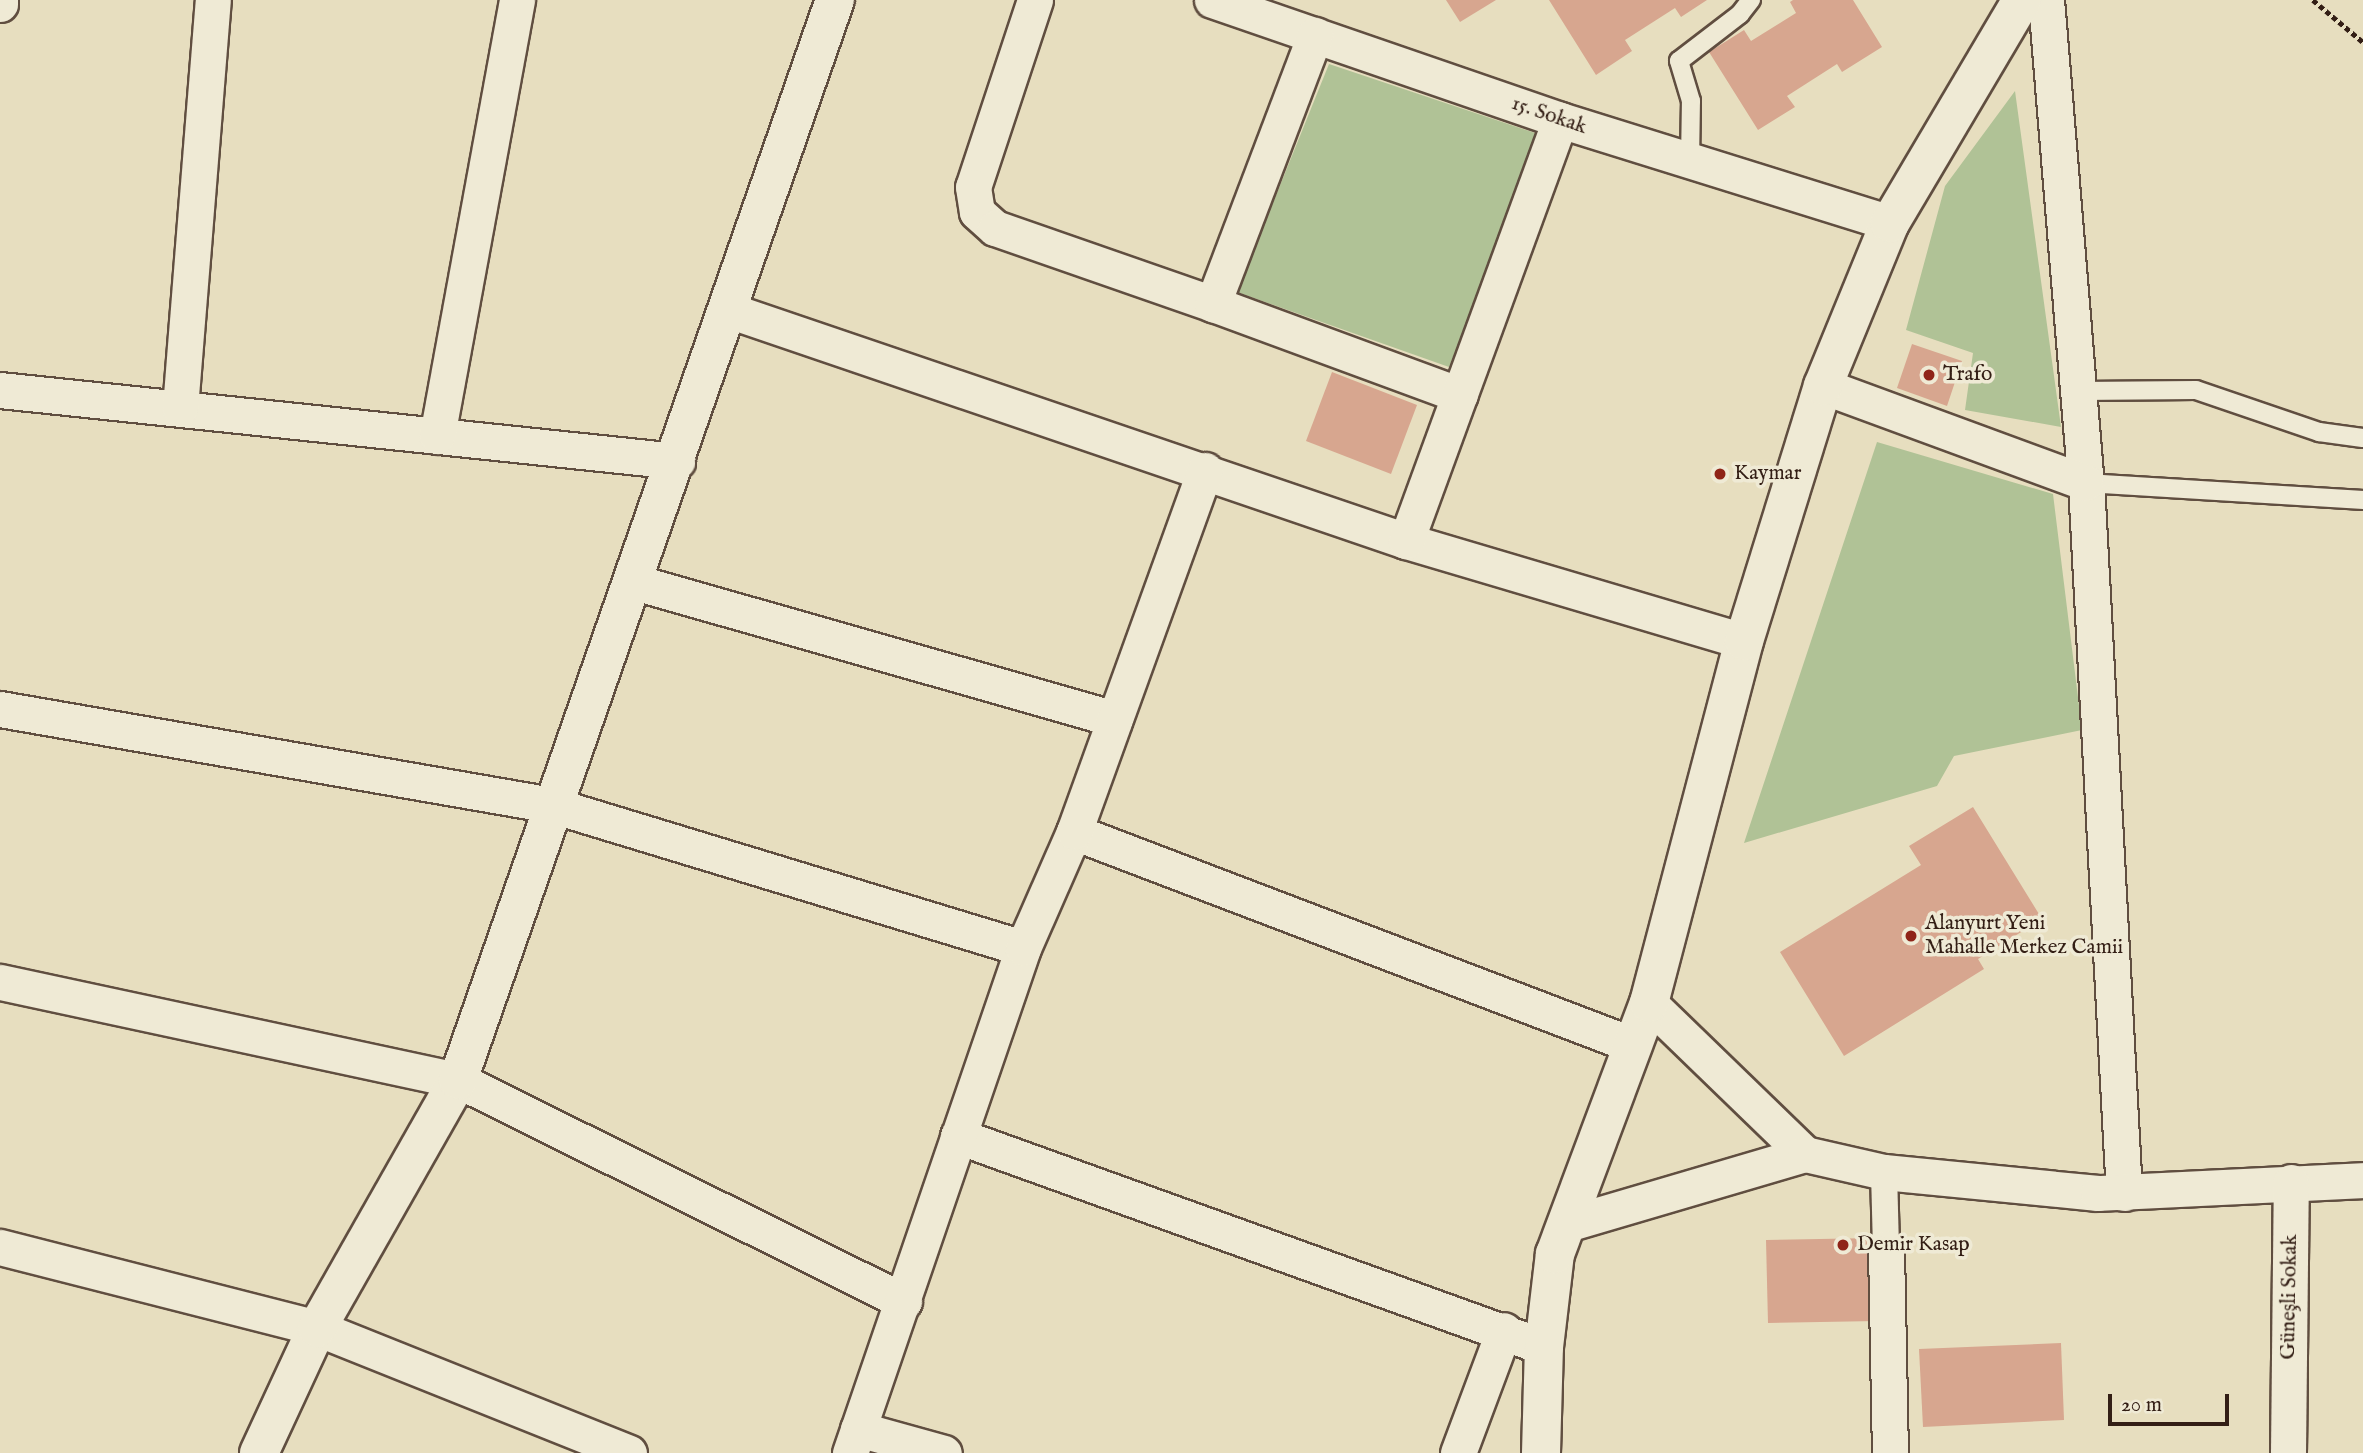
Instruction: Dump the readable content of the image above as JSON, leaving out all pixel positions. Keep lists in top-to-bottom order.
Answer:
{
  "streets": {
    "street": ["15. Sokak", "Güneşli Sokak"]
  },
  "places": [
    "Trafo",
    "Kaymar",
    "Alanyurt Yeni Mahalle Merkez Camii",
    "Demir Kasap"
  ],
  "scale_bar": "20 m"
}
